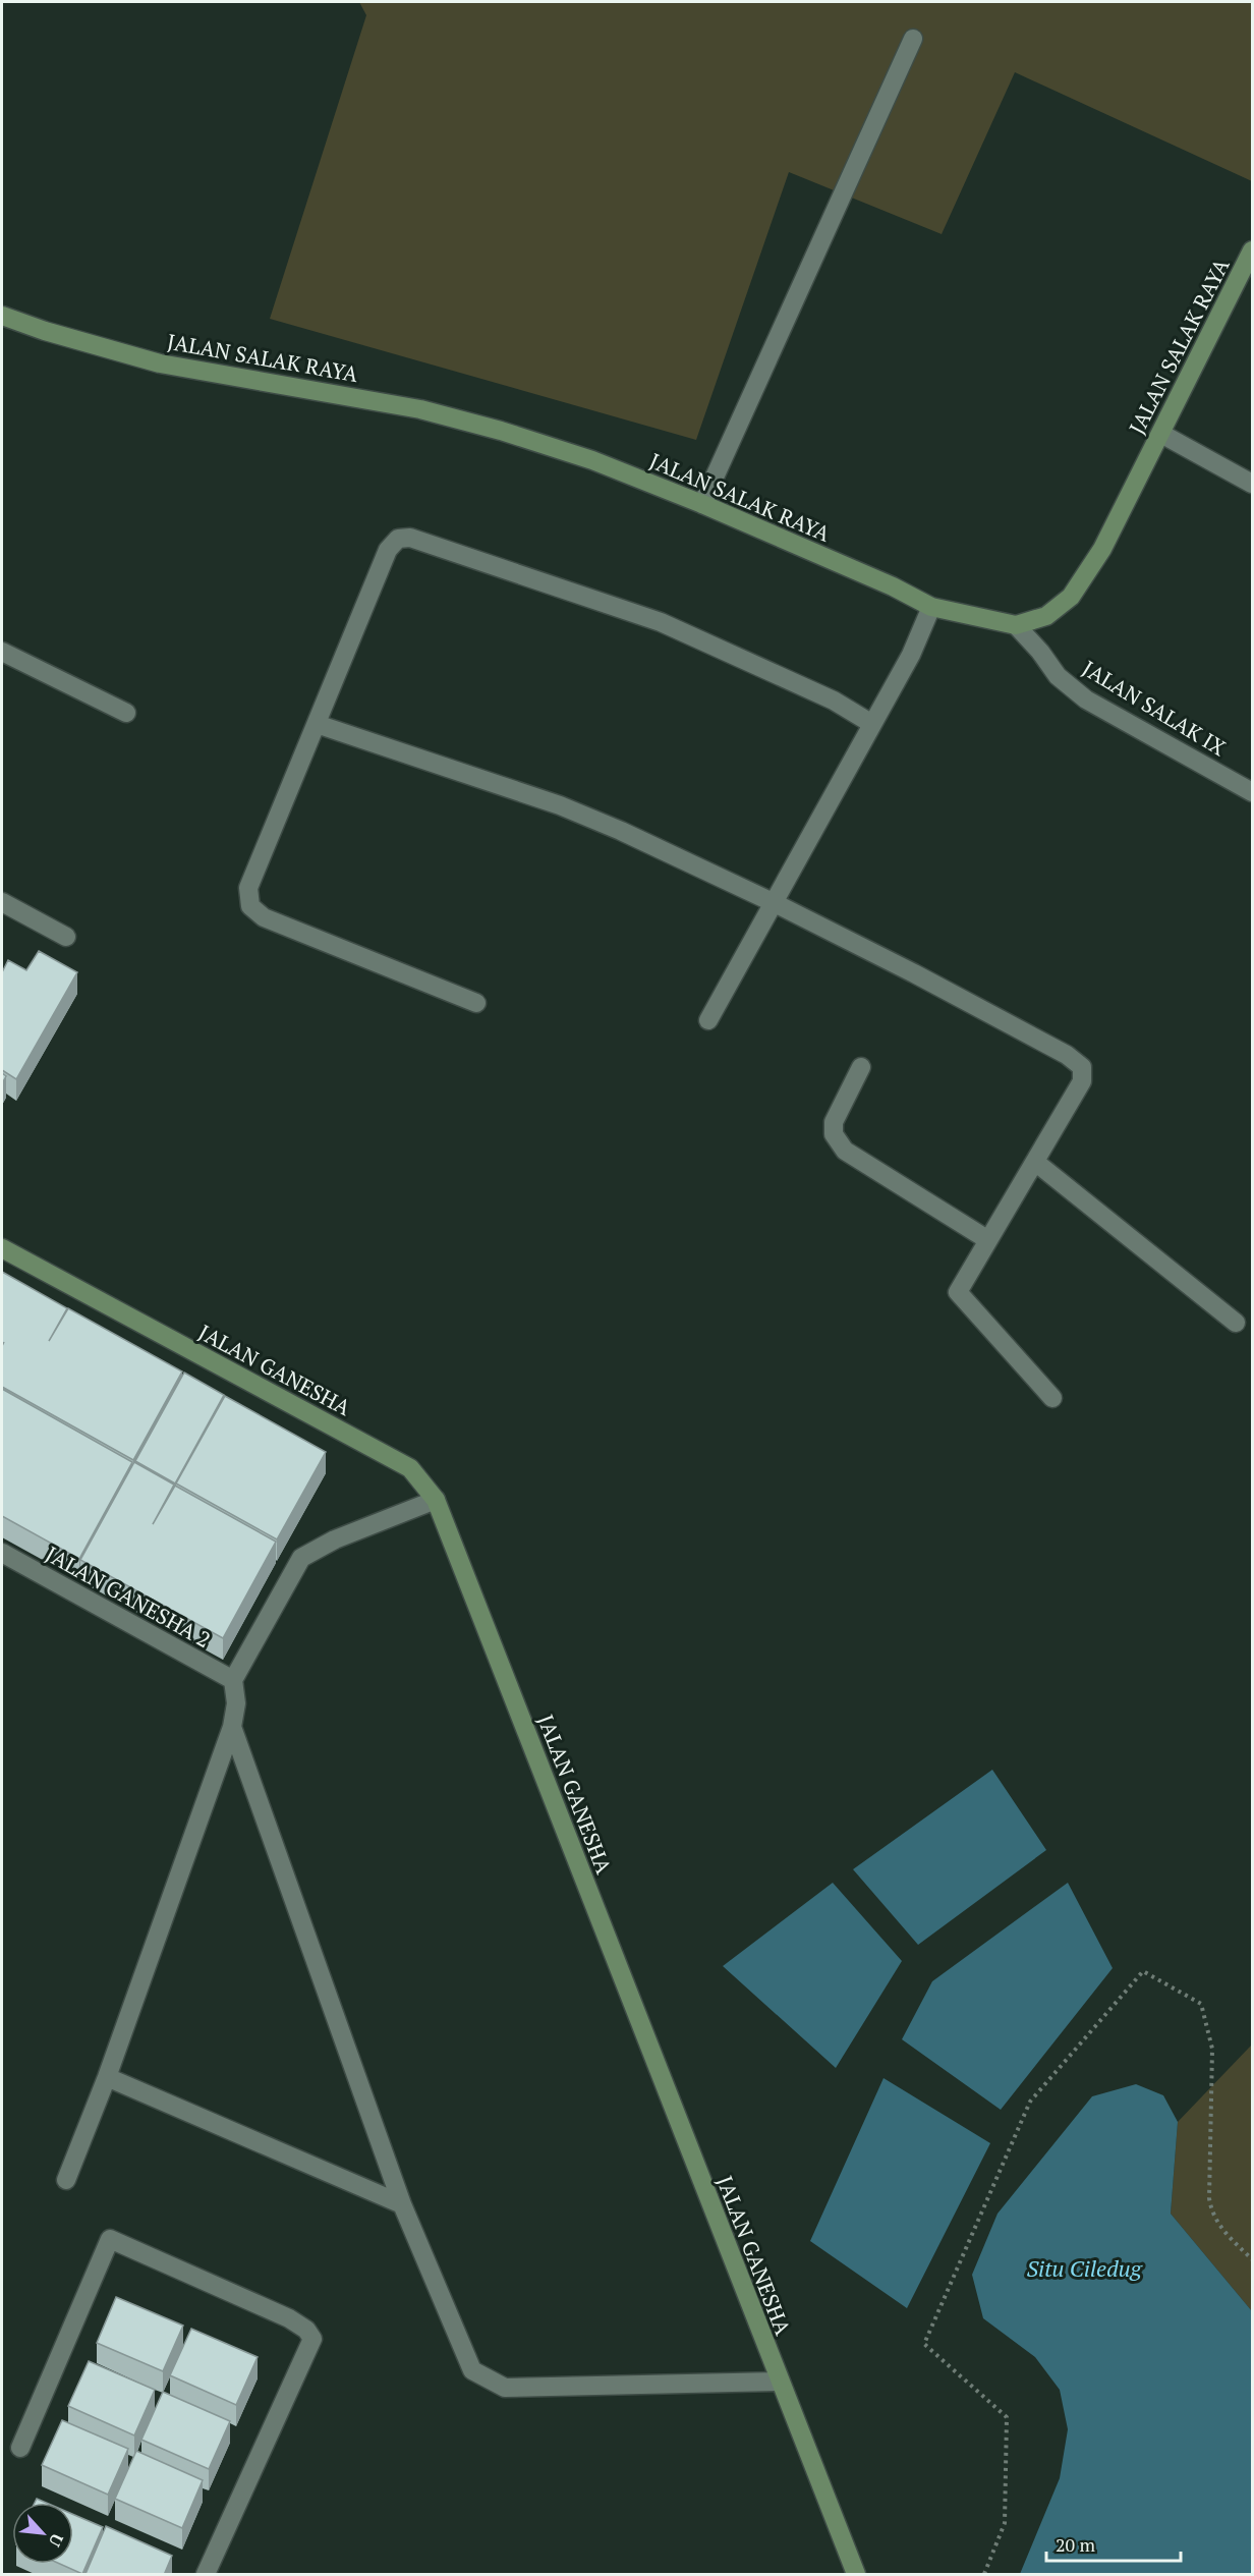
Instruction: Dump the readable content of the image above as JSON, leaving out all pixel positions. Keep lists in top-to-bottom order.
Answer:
{
  "streets": {
    "street": [
      "JALAN SALAK RAYA",
      "JALAN SALAK IX",
      "JALAN GANESHA",
      "JALAN GANESHA 2"
    ]
  },
  "crossings": [
    ["JALAN SALAK RAYA", "JALAN SALAK IX"]
  ],
  "water": ["Situ Ciledug"],
  "scale_bar": "20 m",
  "north": "bottom right"
}
